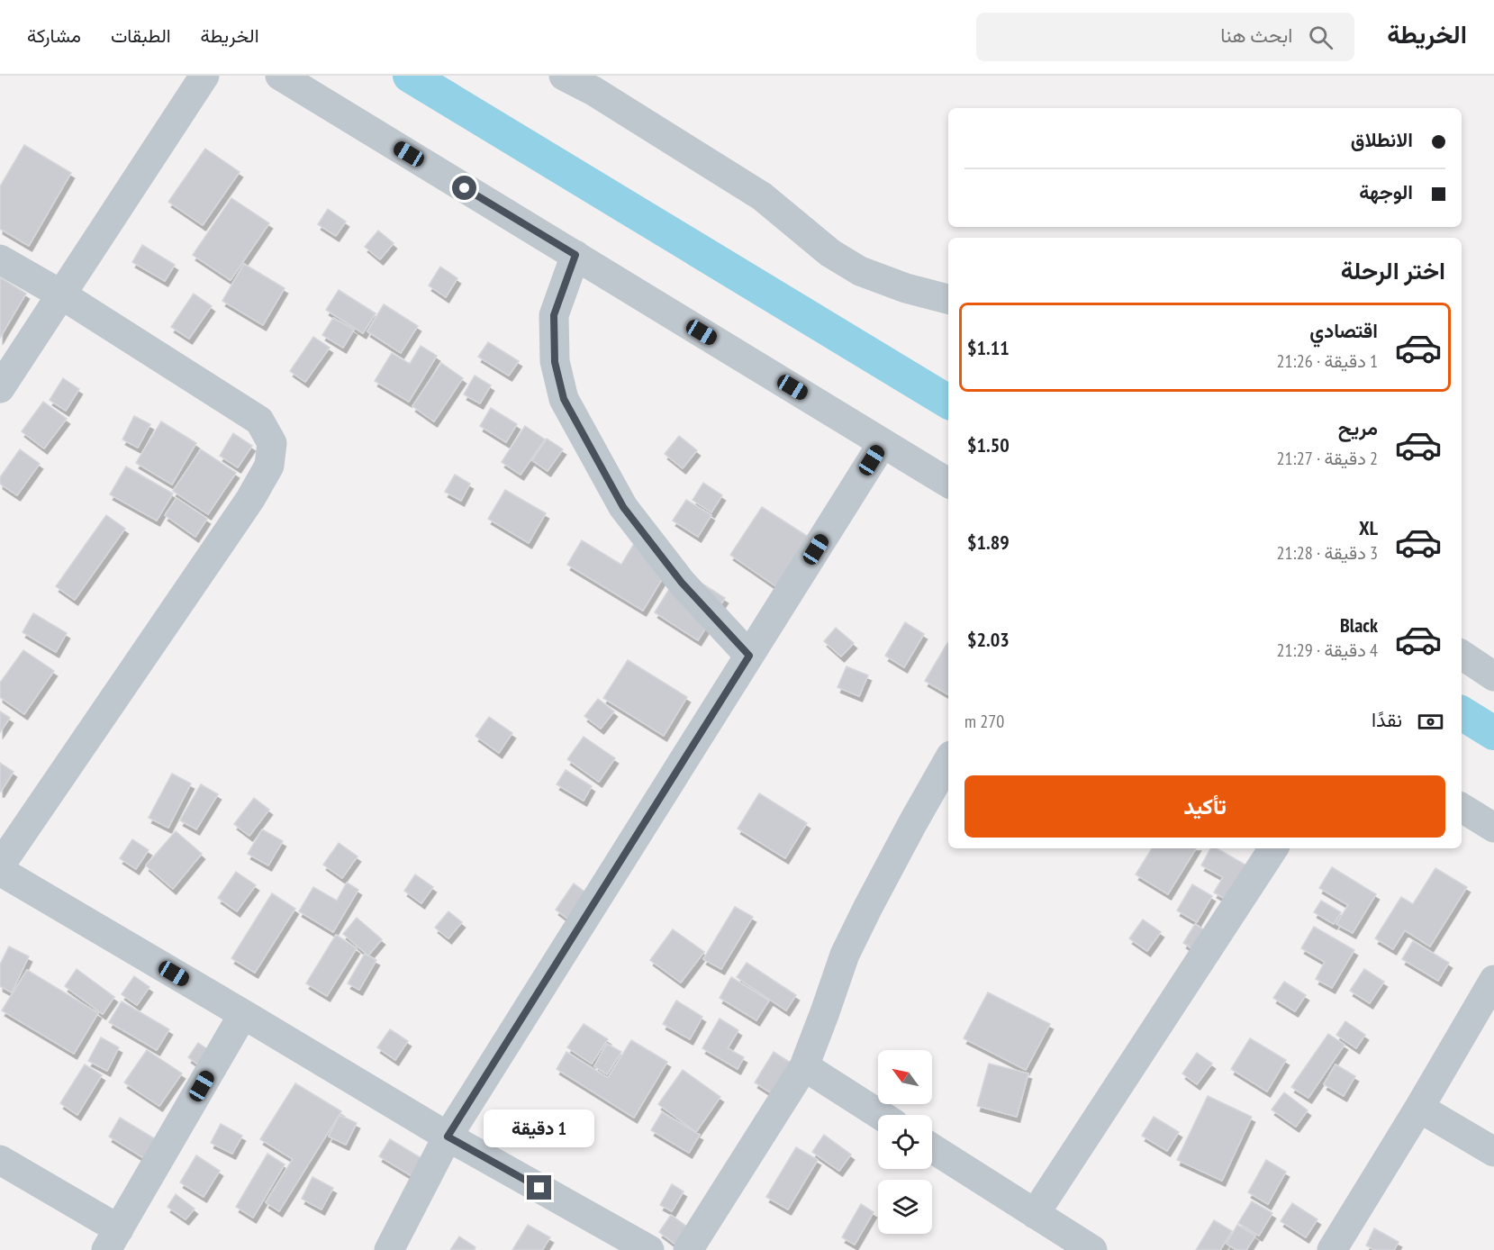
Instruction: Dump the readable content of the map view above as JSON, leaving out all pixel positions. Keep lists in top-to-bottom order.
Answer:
{
  "north": "top left",
  "page": {
    "header": "الخريطة",
    "search": "ابحث هنا",
    "nav": ["الخريطة", "الطبقات", "مشاركة"],
    "banner": ["الانطلاق", "الوجهة"],
    "heading": "اختر الرحلة",
    "list": [
      {
        "name": "اقتصادي",
        "note": "1 دقيقة · 21:26",
        "value": "$1.11"
      },
      {
        "name": "مريح",
        "note": "2 دقيقة · 21:27",
        "value": "$1.50"
      },
      {
        "name": "XL",
        "note": "3 دقيقة · 21:28",
        "value": "$1.89"
      },
      {
        "name": "Black",
        "note": "4 دقيقة · 21:29",
        "value": "$2.03"
      }
    ],
    "pay": ["نقدًا", "270 m"],
    "buttons": "تأكيد",
    "bubble": "1 دقيقة"
  }
}
